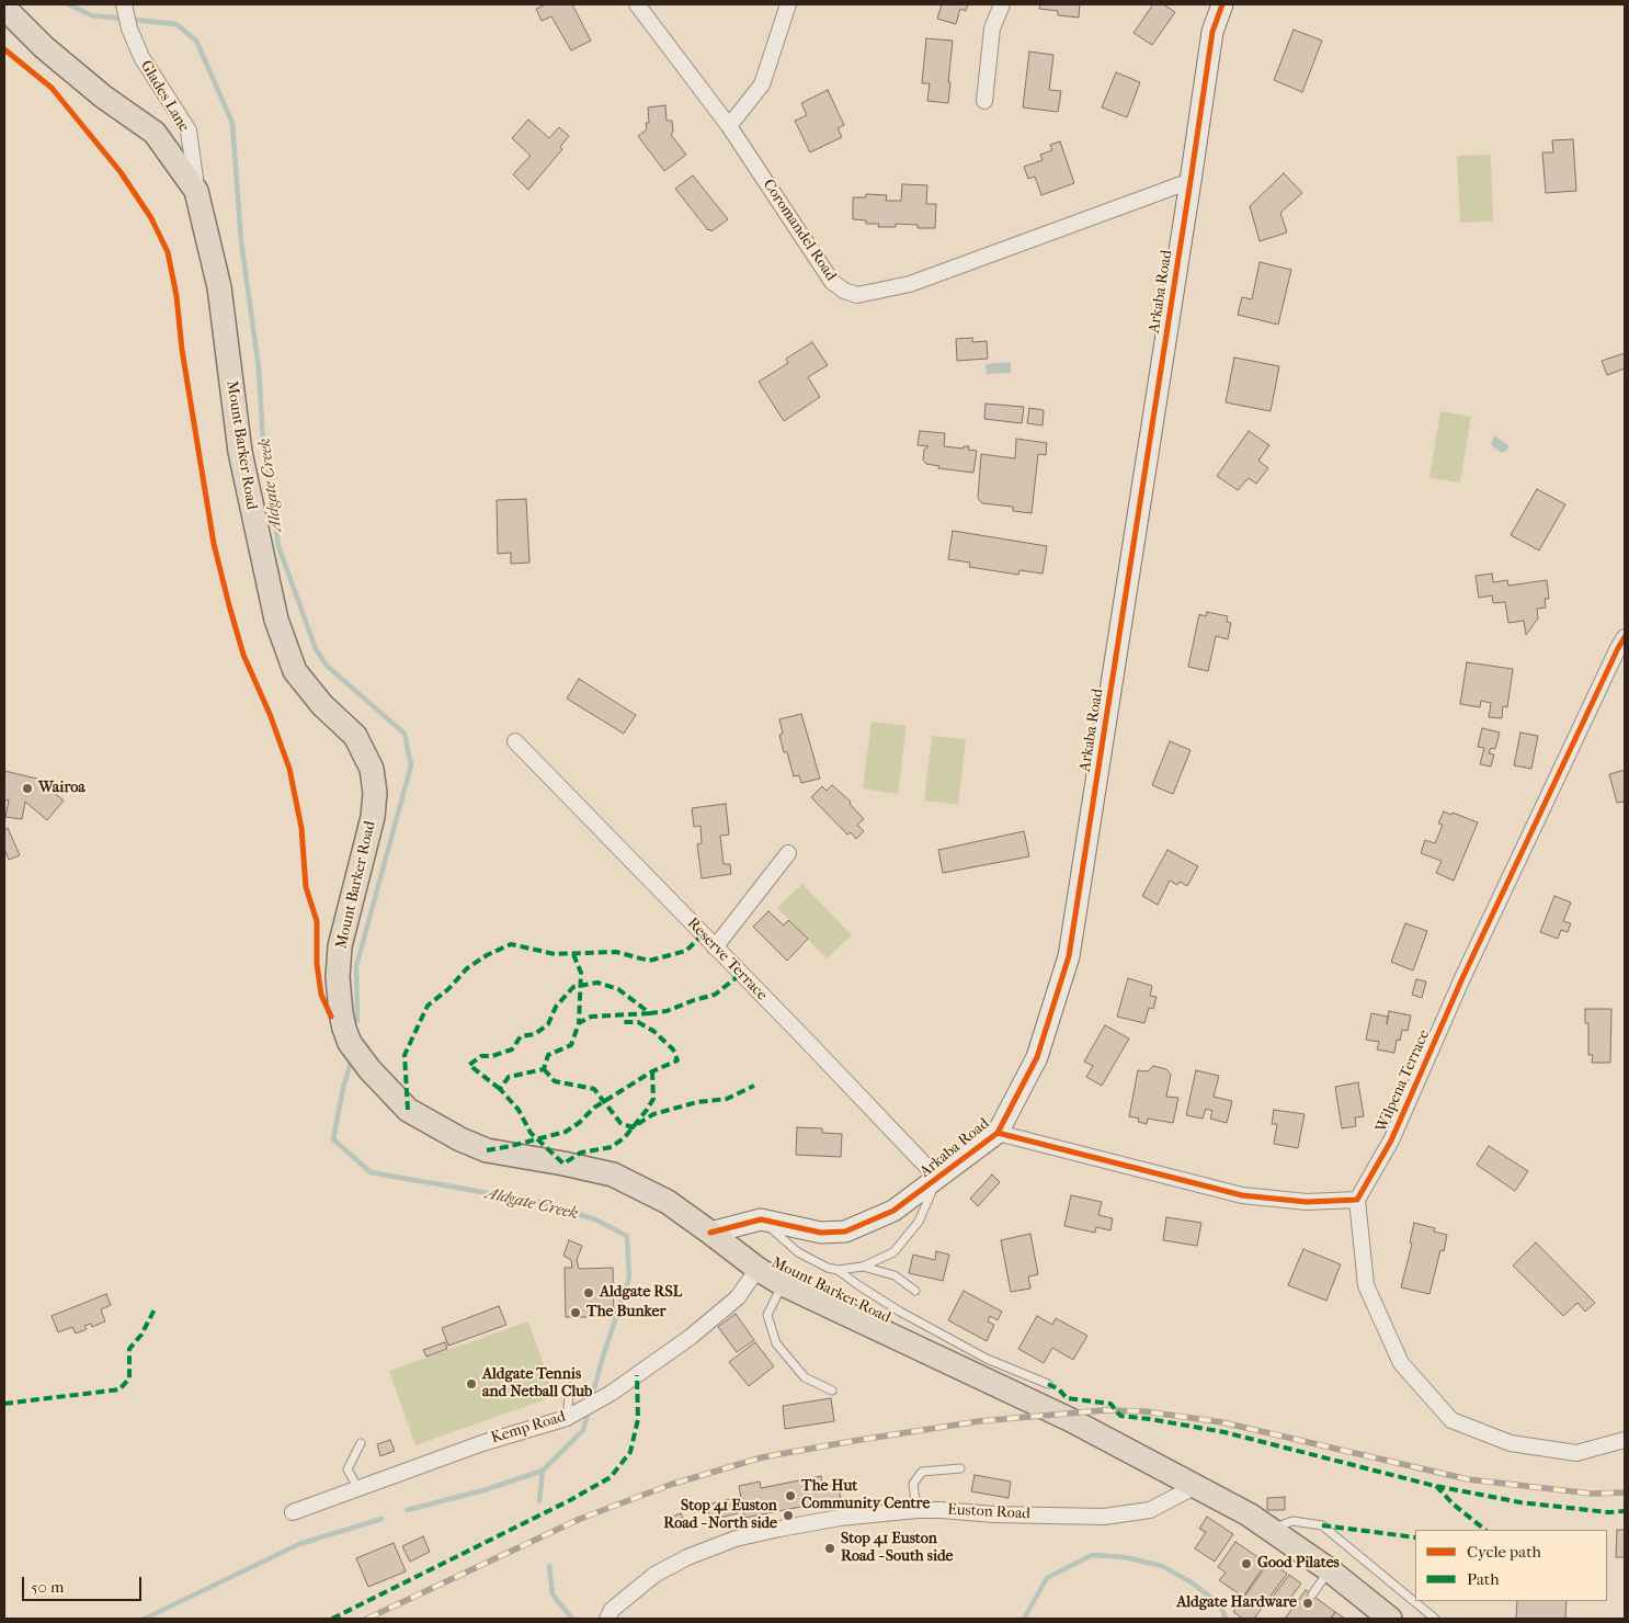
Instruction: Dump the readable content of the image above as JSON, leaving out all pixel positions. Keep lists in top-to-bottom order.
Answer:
{
  "streets": {
    "main road": ["Mount Barker Road"],
    "street": [
      "Glades Lane",
      "Coromandel Road",
      "Arkaba Road",
      "Reserve Terrace",
      "Wilpena Terrace",
      "Kemp Road",
      "Euston Road"
    ]
  },
  "crossings": [
    ["Glades Lane", "Mount Barker Road"],
    ["Coromandel Road", "Arkaba Road"],
    ["Arkaba Road", "Mount Barker Road"],
    ["Arkaba Road", "Reserve Terrace"],
    ["Mount Barker Road", "Kemp Road"],
    ["Mount Barker Road", "Euston Road"]
  ],
  "water": ["Aldgate Creek"],
  "places": [
    "Wairoa",
    "Aldgate RSL",
    "The Bunker",
    "Aldgate Tennis and Netball Club",
    "The Hut Community Centre",
    "Stop 41 Euston Road - North side",
    "Stop 41 Euston Road - South side",
    "Good Pilates",
    "Aldgate Hardware"
  ],
  "legend": ["Cycle path", "Path"],
  "scale_bar": "50 m"
}
